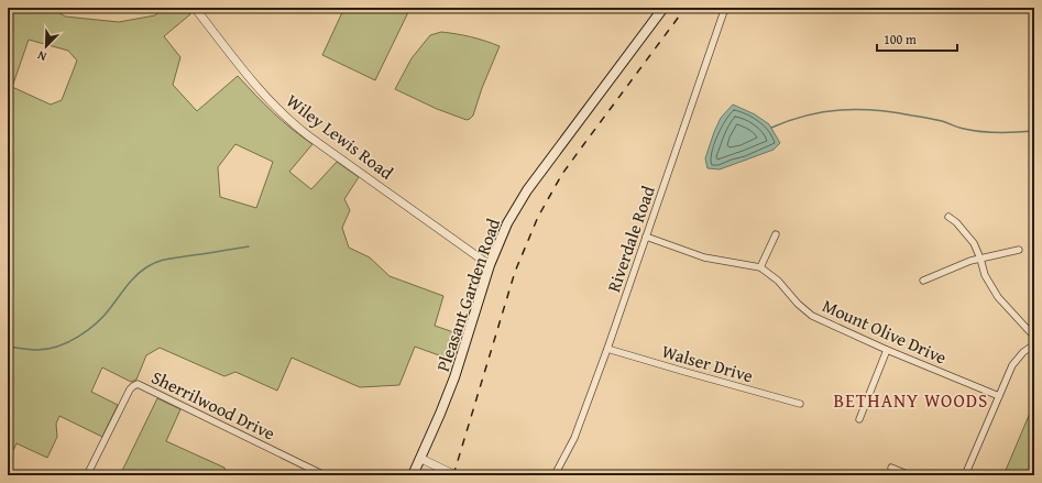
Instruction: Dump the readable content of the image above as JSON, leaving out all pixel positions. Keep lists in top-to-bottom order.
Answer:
{
  "streets": {
    "main road": ["Pleasant Garden Road"],
    "street": [
      "Wiley Lewis Road",
      "Riverdale Road",
      "Mount Olive Drive",
      "Walser Drive",
      "Sherrilwood Drive"
    ]
  },
  "crossings": [
    ["Wiley Lewis Road", "Pleasant Garden Road"],
    ["Riverdale Road", "Mount Olive Drive"],
    ["Riverdale Road", "Walser Drive"]
  ],
  "districts": ["BETHANY WOODS"],
  "scale_bar": "100 m",
  "north": "bottom left"
}
